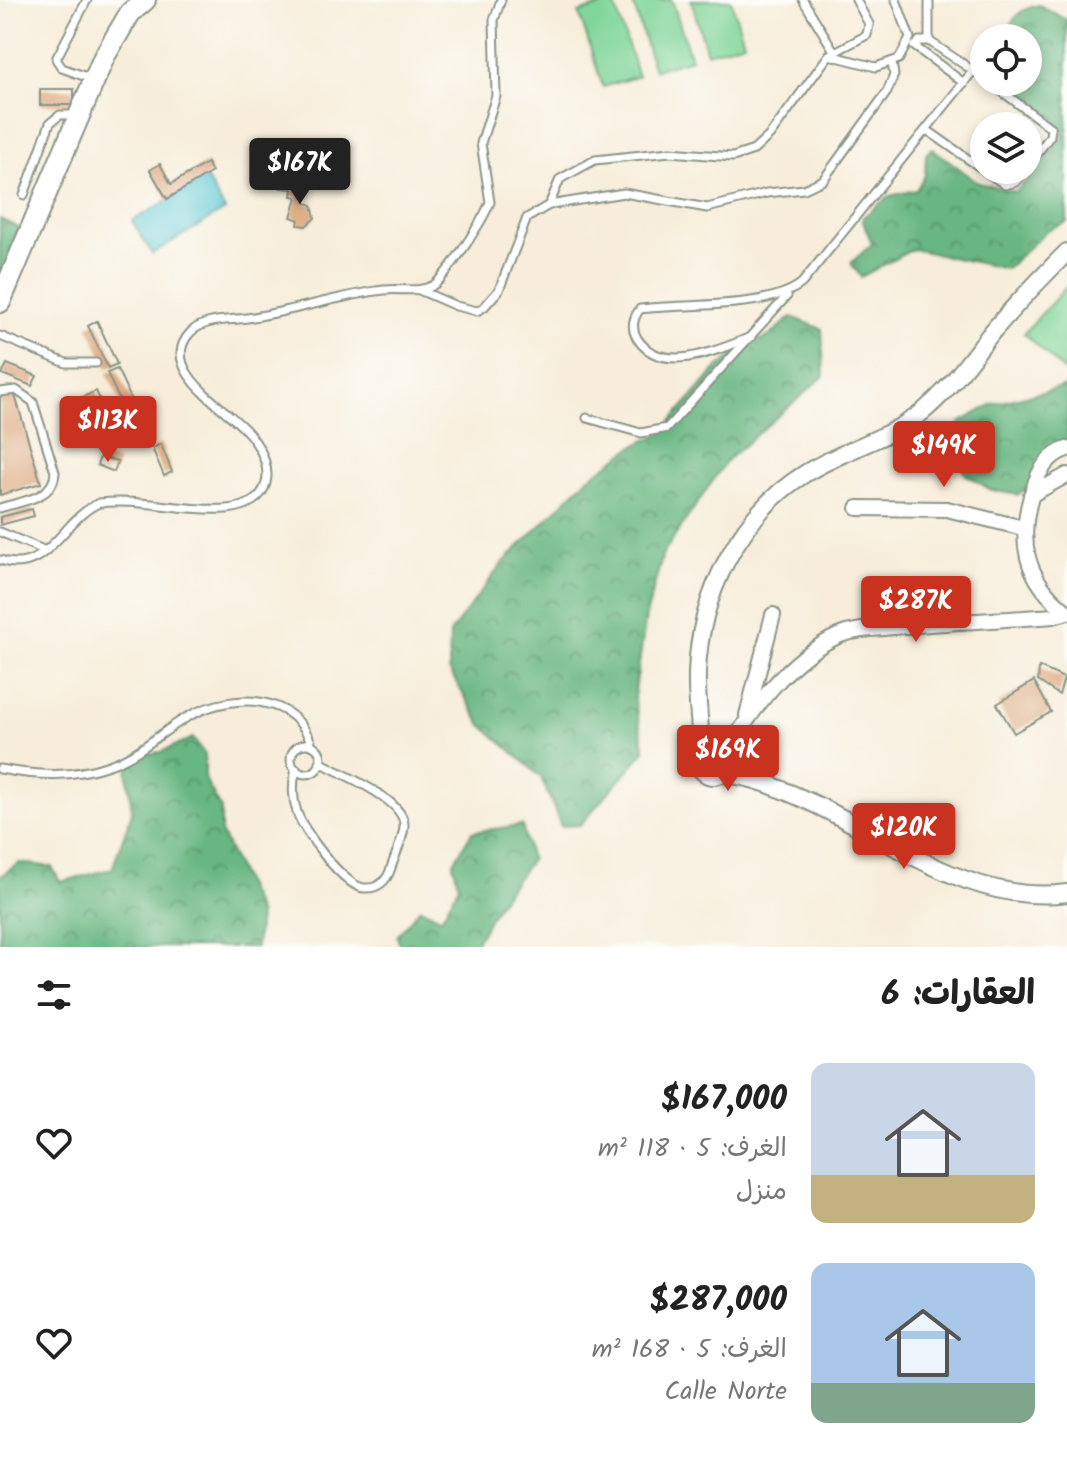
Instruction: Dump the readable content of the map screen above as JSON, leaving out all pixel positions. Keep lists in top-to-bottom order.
{
  "page": {
    "price": [
      "$167K",
      "$113K",
      "$149K",
      "$287K",
      "$169K",
      "$120K"
    ],
    "heading": "العقارات: 6",
    "list": [
      {
        "name": "$167,000",
        "note": "الغرف: 5 · 118 m² · منزل"
      },
      {
        "name": "$287,000",
        "note": "الغرف: 5 · 168 m² · Calle Norte"
      }
    ]
  }
}
